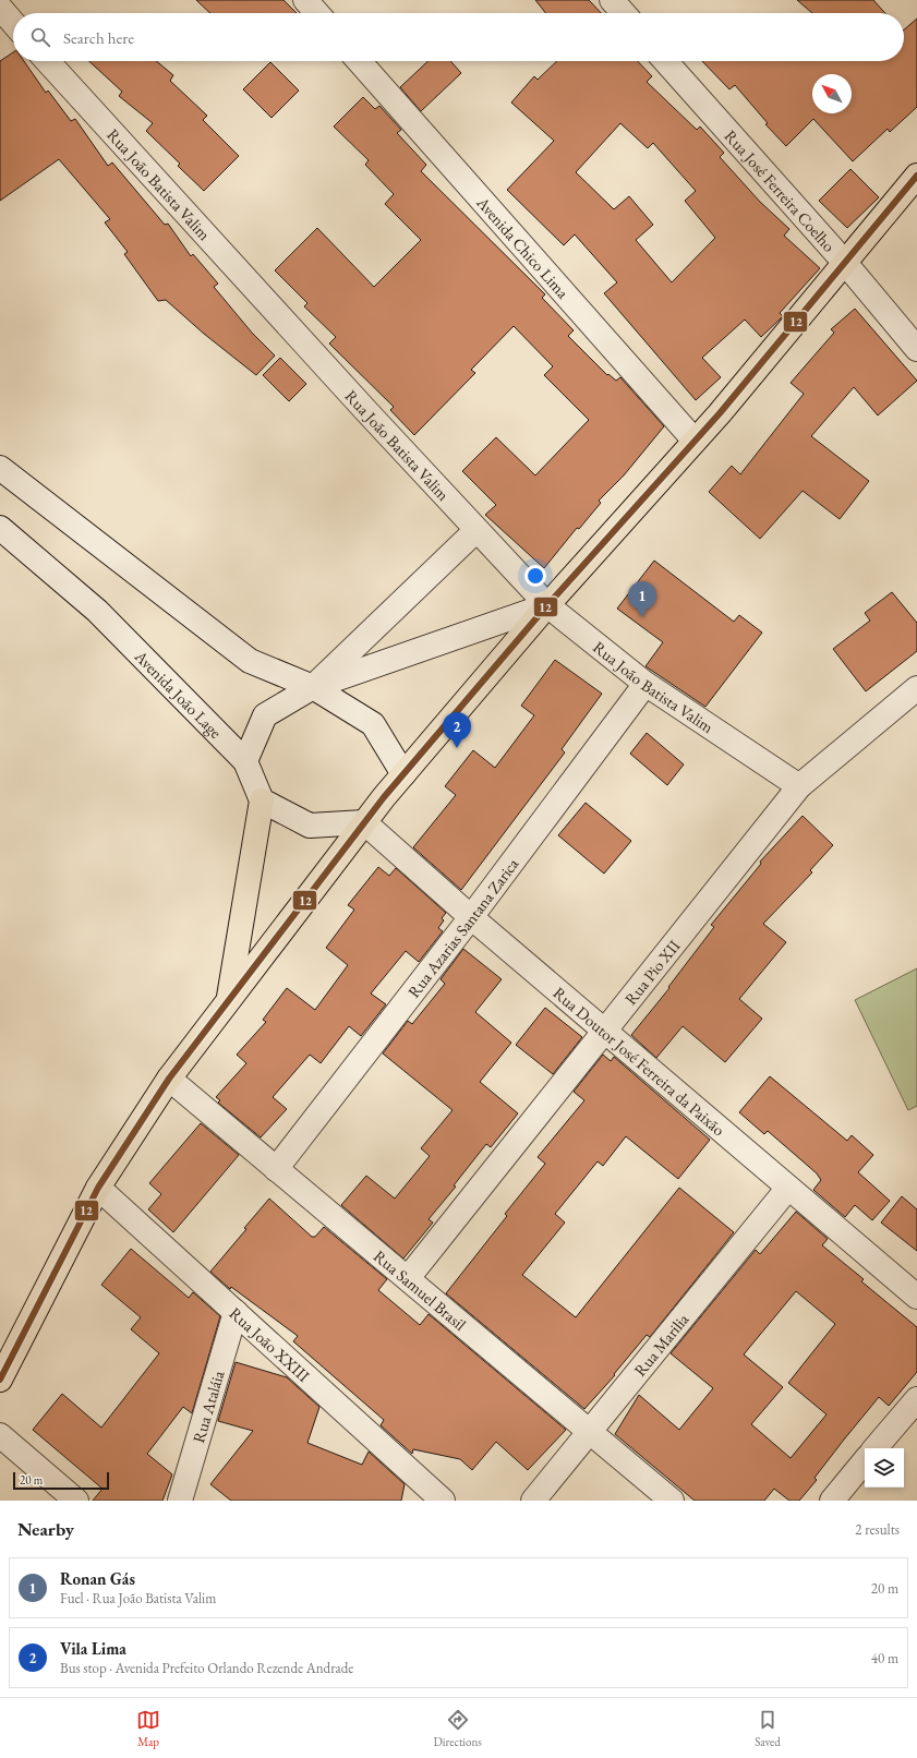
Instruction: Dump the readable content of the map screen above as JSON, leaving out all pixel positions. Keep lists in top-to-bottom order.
{
  "streets": {
    "street": [
      "Rua João Batista Valim",
      "Rua José Ferreira Coelho",
      "Avenida Chico Lima",
      "Avenida João Lage",
      "Rua Azarias Santana Zarica",
      "Rua Pio XII",
      "Rua Doutor José Ferreira da Paixão",
      "Rua Samuel Brasil",
      "Rua João XXIII",
      "Rua Marilia",
      "Rua Ataláia"
    ]
  },
  "crossings": [
    ["Rua João Batista Valim", "Rua Azarias Santana Zarica"],
    ["Rua João Batista Valim", "Rua Pio XII"],
    ["Avenida João Lage", "Rua Doutor José Ferreira da Paixão"],
    ["Rua Azarias Santana Zarica", "Rua Doutor José Ferreira da Paixão"],
    ["Rua Azarias Santana Zarica", "Rua Samuel Brasil"],
    ["Rua Pio XII", "Rua Doutor José Ferreira da Paixão"],
    ["Rua Pio XII", "Rua Samuel Brasil"],
    ["Rua Doutor José Ferreira da Paixão", "Rua Marilia"],
    ["Rua Samuel Brasil", "Rua Marilia"],
    ["Rua João XXIII", "Rua Ataláia"]
  ],
  "lines": ["transit line 12"],
  "scale_bar": "20 m",
  "north": "top left",
  "page": {
    "search": "Search here",
    "pins": ["1", "2"],
    "scale": "20 m",
    "heading": ["Nearby", "2 results"],
    "list": [
      {
        "mark": "1",
        "name": "Ronan Gás",
        "note": "Fuel · Rua João Batista Valim",
        "value": "20 m"
      },
      {
        "mark": "2",
        "name": "Vila Lima",
        "note": "Bus stop · Avenida Prefeito Orlando Rezende Andrade",
        "value": "40 m"
      }
    ],
    "nav": ["Map", "Directions", "Saved"]
  }
}
